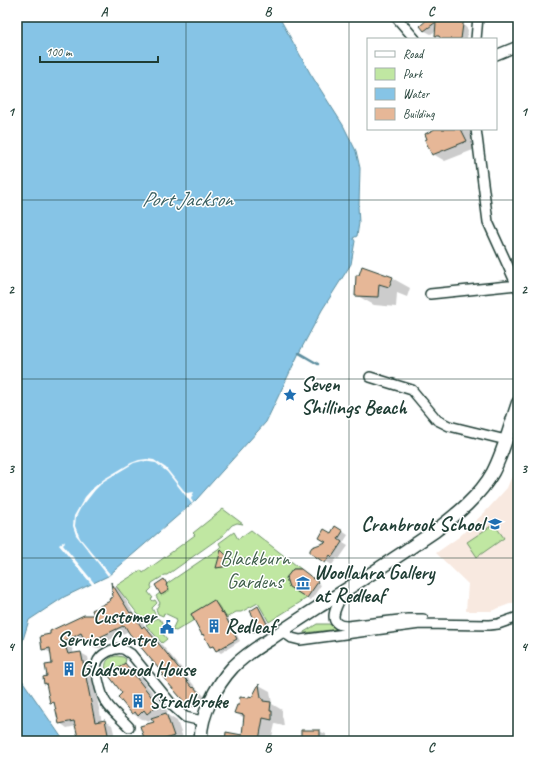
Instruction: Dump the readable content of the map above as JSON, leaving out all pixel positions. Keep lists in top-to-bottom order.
{
  "water": ["Port Jackson"],
  "parks": ["Blackburn Gardens"],
  "places": {
    "place": ["Seven Shillings Beach"],
    "school or university": ["Cranbrook School"],
    "museum": ["Woollahra Gallery at Redleaf"],
    "building": ["Redleaf", "Gladswood House", "Stradbroke"],
    "public building": ["Customer Service Centre"]
  },
  "legend": [
    "Road",
    "Park",
    "Water",
    "Building"
  ],
  "scale_bar": "100 m",
  "grid": {
    "columns": ["A", "B", "C"],
    "rows": [
      "1",
      "2",
      "3",
      "4"
    ]
  }
}
